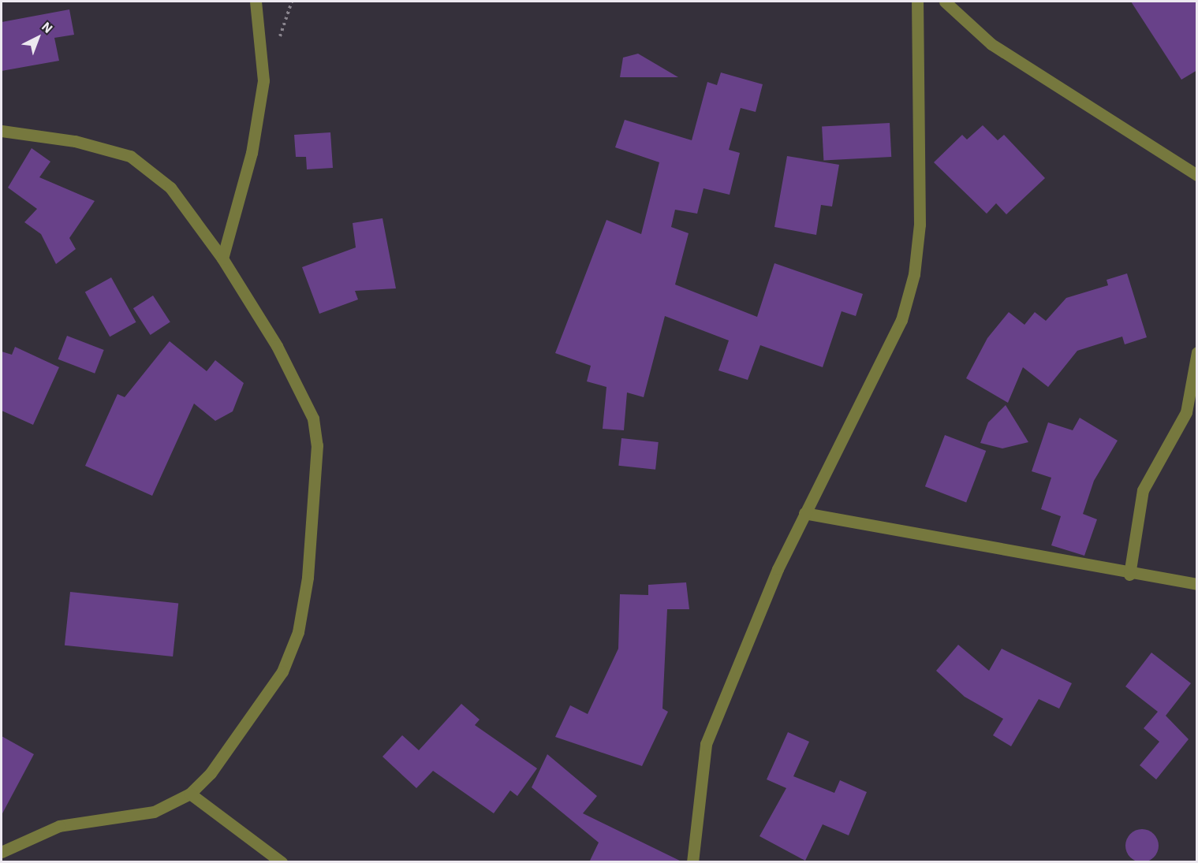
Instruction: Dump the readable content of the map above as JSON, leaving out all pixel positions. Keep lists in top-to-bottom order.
{
  "north": "top right"
}
